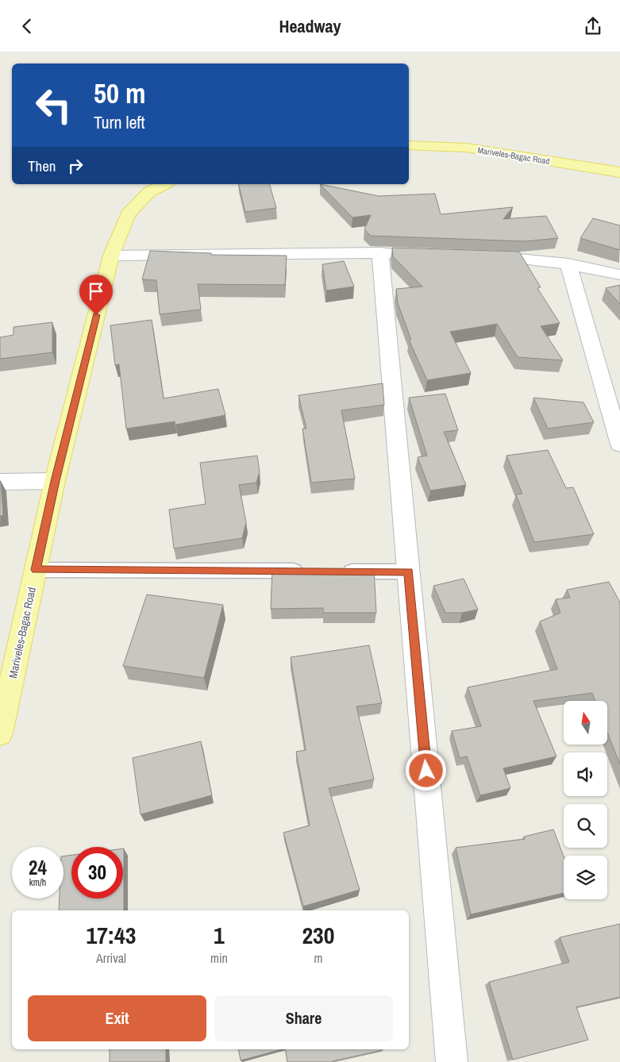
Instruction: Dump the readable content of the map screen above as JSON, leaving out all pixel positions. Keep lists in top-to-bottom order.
{
  "streets": {
    "main road": ["Mariveles-Bagac Road"]
  },
  "north": "top",
  "page": {
    "header": "Headway",
    "turn": ["50 m", "Turn left"],
    "then": "Then",
    "speed": "24 km/h",
    "limit": "30",
    "eta": [
      "17:43",
      "Arrival",
      "1",
      "min",
      "230",
      "m"
    ],
    "buttons": ["Exit", "Share"]
  }
}
